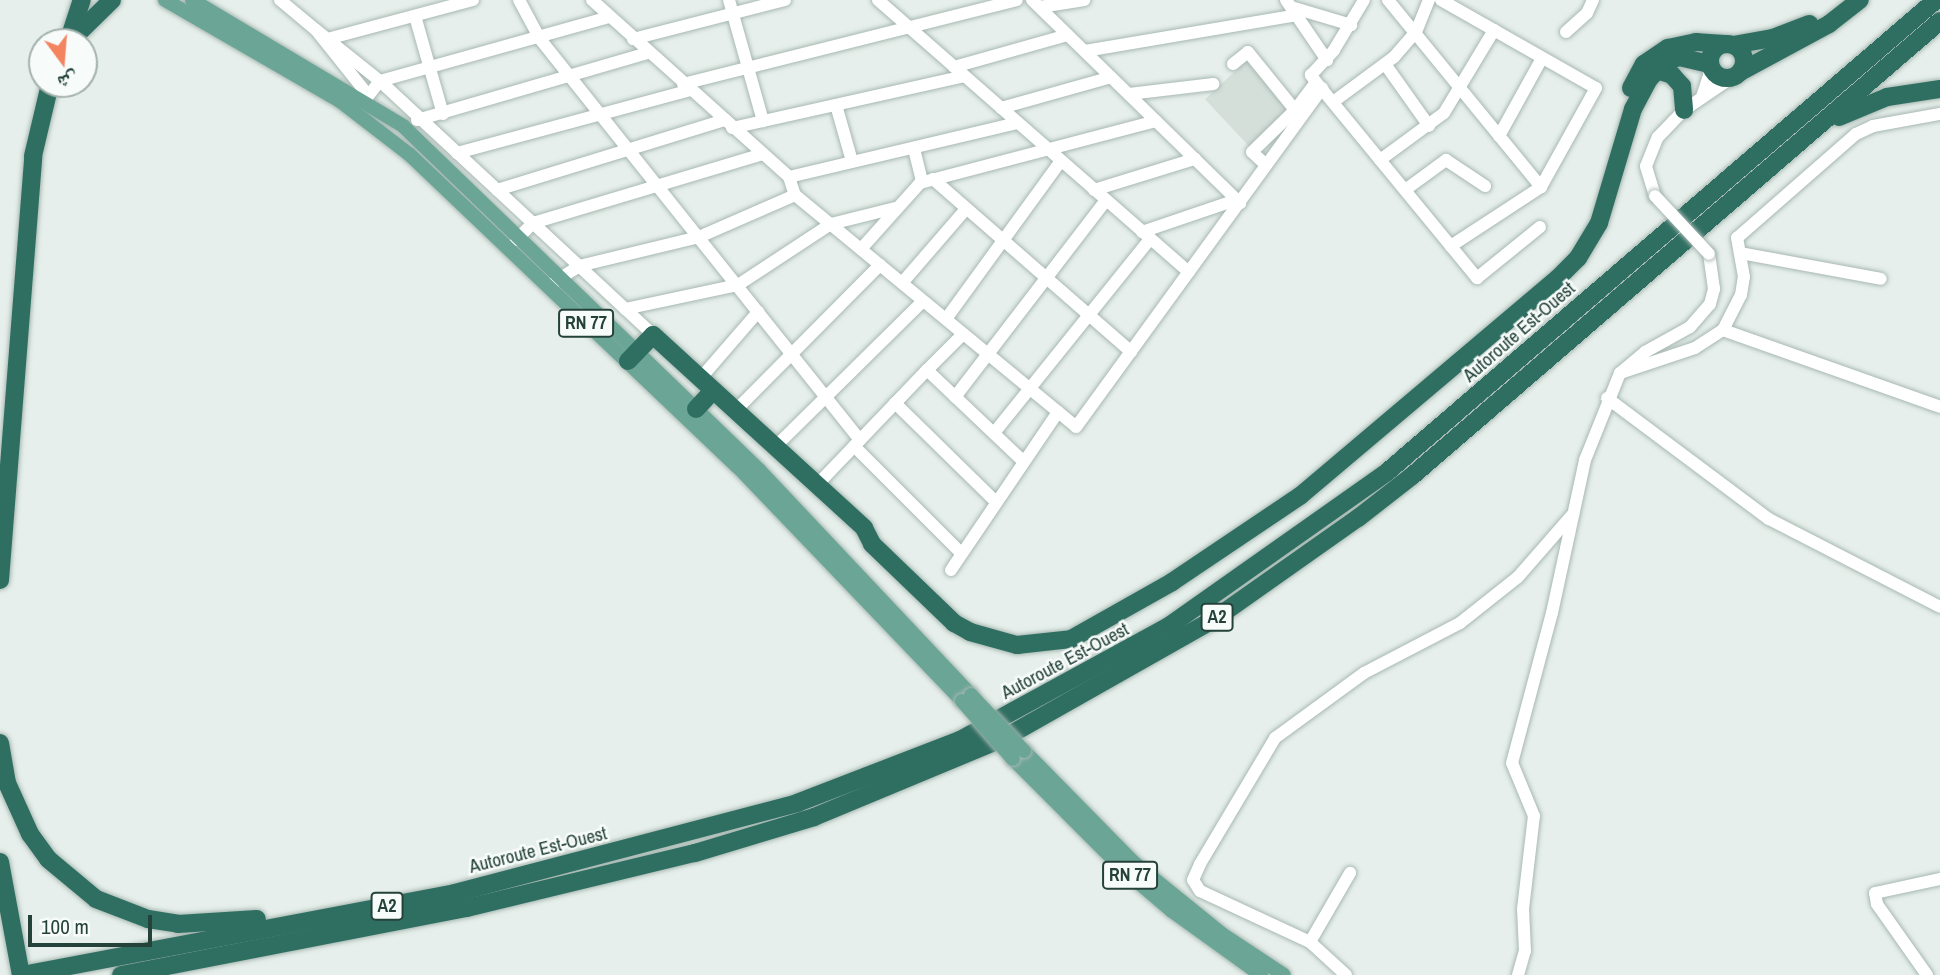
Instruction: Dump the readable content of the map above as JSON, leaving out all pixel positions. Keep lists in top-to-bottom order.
{
  "streets": {
    "highway": ["Autoroute Est-Ouest", "A2"],
    "main road": ["RN 77"]
  },
  "scale_bar": "100 m",
  "north": "bottom"
}
